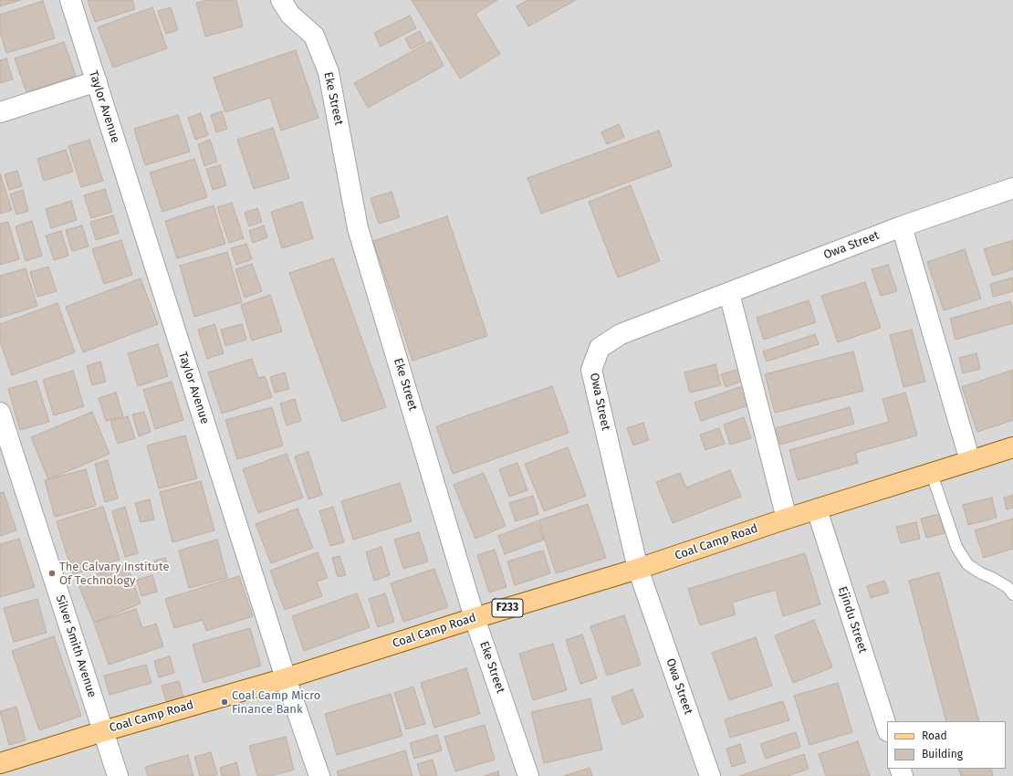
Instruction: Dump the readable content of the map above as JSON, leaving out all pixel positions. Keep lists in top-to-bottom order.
{
  "streets": {
    "main road": ["Coal Camp Road", "F233"],
    "street": [
      "Eke Street",
      "Taylor Avenue",
      "Owa Street",
      "Ejindu Street",
      "Silver Smith Avenue"
    ]
  },
  "crossings": [
    ["Eke Street", "Coal Camp Road"],
    ["Taylor Avenue", "Coal Camp Road"],
    ["Owa Street", "Coal Camp Road"],
    ["Coal Camp Road", "Ejindu Street"],
    ["Coal Camp Road", "Silver Smith Avenue"]
  ],
  "places": ["The Calvary Institute Of Technology", "Coal Camp Micro Finance Bank"],
  "legend": ["Road", "Building"]
}
